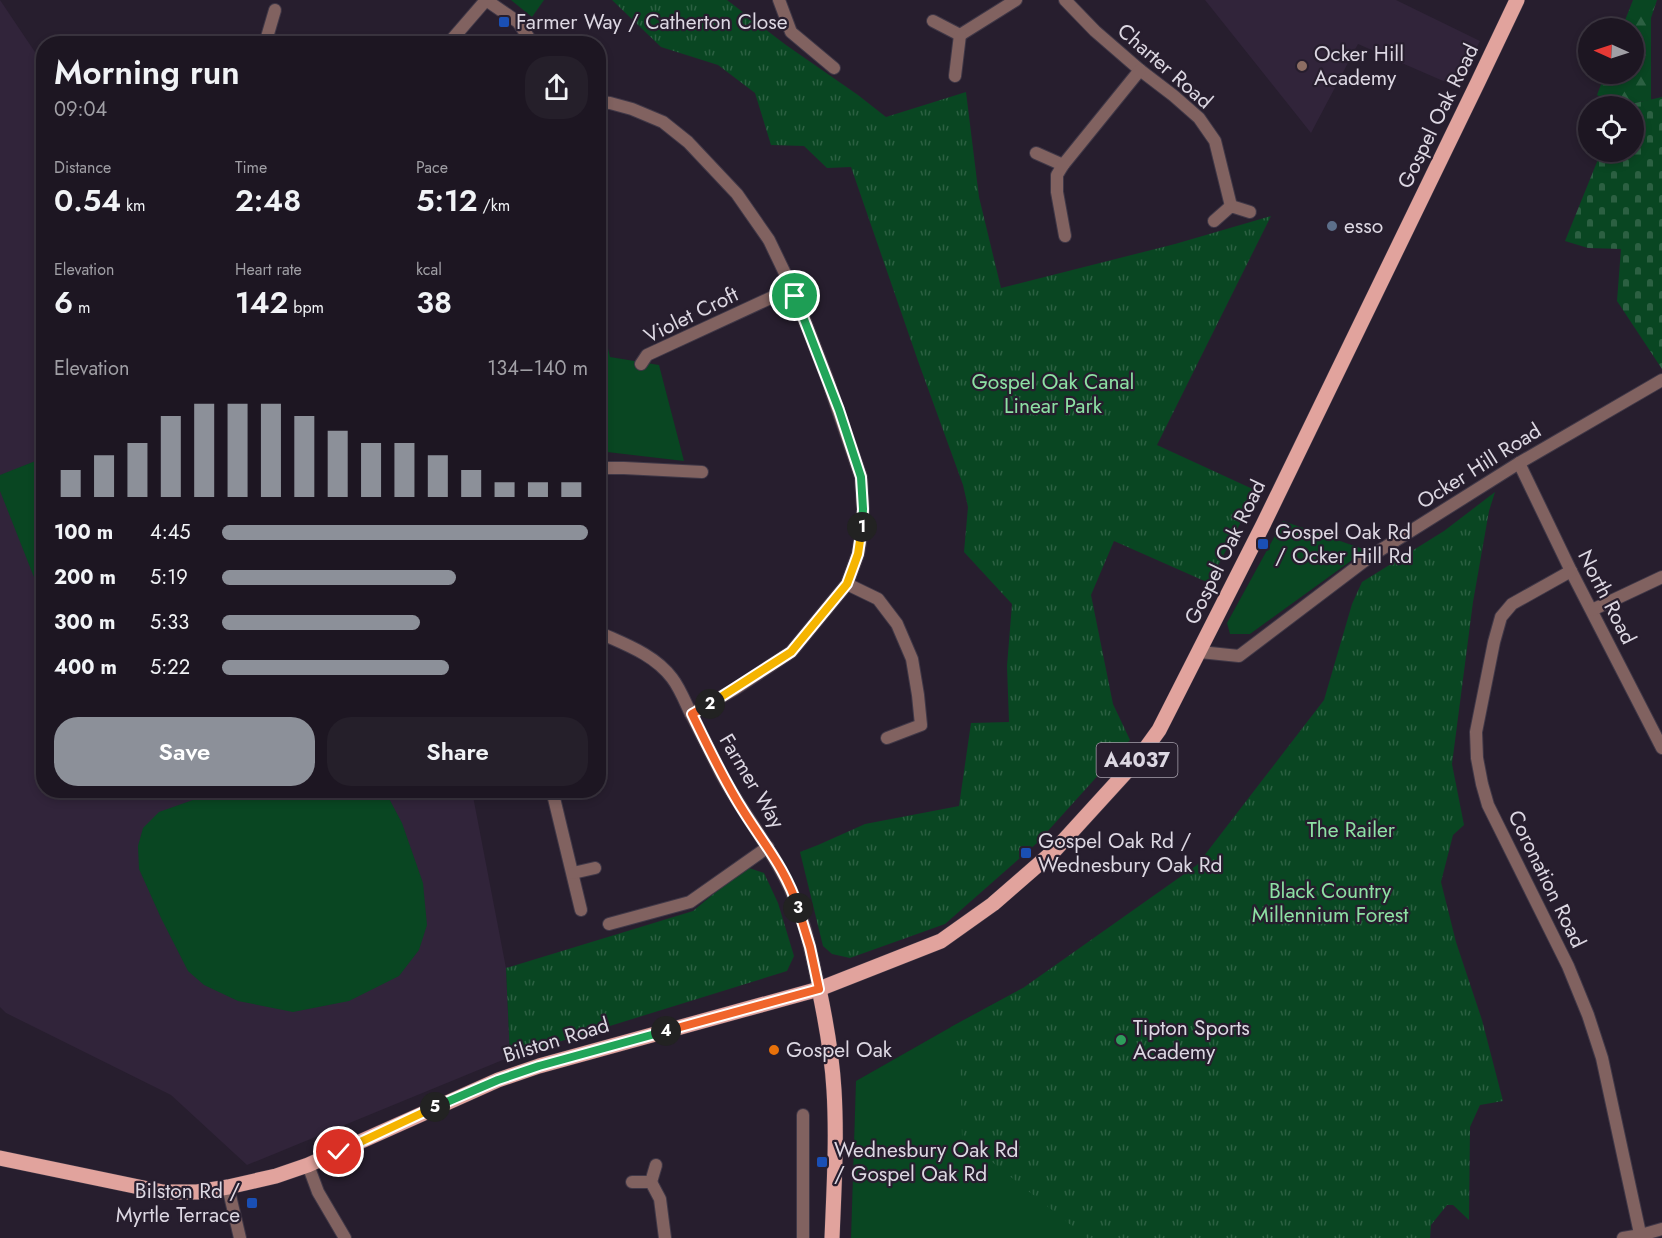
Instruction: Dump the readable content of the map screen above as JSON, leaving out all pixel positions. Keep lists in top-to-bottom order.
{
  "streets": {
    "main road": ["Gospel Oak Road", "A4037", "Bilston Road"],
    "street": [
      "Charter Road",
      "Violet Croft",
      "Ocker Hill Road",
      "North Road",
      "Farmer Way",
      "Coronation Road"
    ]
  },
  "crossings": [
    ["Gospel Oak Road", "Ocker Hill Road"],
    ["Gospel Oak Road", "Farmer Way"],
    ["Gospel Oak Road", "Bilston Road"],
    ["Ocker Hill Road", "North Road"],
    ["North Road", "Coronation Road"],
    ["Farmer Way", "Bilston Road"]
  ],
  "parks": ["Gospel Oak Canal Linear Park", "The Railer", "Black Country Millennium Forest"],
  "places": {
    "transit": [
      "Farmer Way / Catherton Close",
      "Gospel Oak Rd / Ocker Hill Rd",
      "Gospel Oak Rd / Wednesbury Oak Rd",
      "Wednesbury Oak Rd / Gospel Oak Rd",
      "Bilston Rd / Myrtle Terrace"
    ],
    "other": [
      "Ocker Hill Academy",
      "esso",
      "Tipton Sports Academy",
      "Gospel Oak"
    ]
  },
  "north": "left",
  "page": {
    "heading": ["Morning run", "09:04"],
    "stats": [
      ["Distance", "0.54 km"],
      ["Time", "2:48"],
      ["Pace", "5:12 /km"],
      ["Elevation", "6 m"],
      ["Heart rate", "142 bpm"],
      ["kcal", "38"]
    ],
    "chart": ["Elevation", "134–140 m"],
    "list": [
      {
        "name": "100 m",
        "note": "4:45"
      },
      {
        "name": "200 m",
        "note": "5:19"
      },
      {
        "name": "300 m",
        "note": "5:33"
      },
      {
        "name": "400 m",
        "note": "5:22"
      }
    ],
    "pins": [
      "1",
      "2",
      "3",
      "4",
      "5"
    ],
    "buttons": ["Save", "Share"]
  }
}
